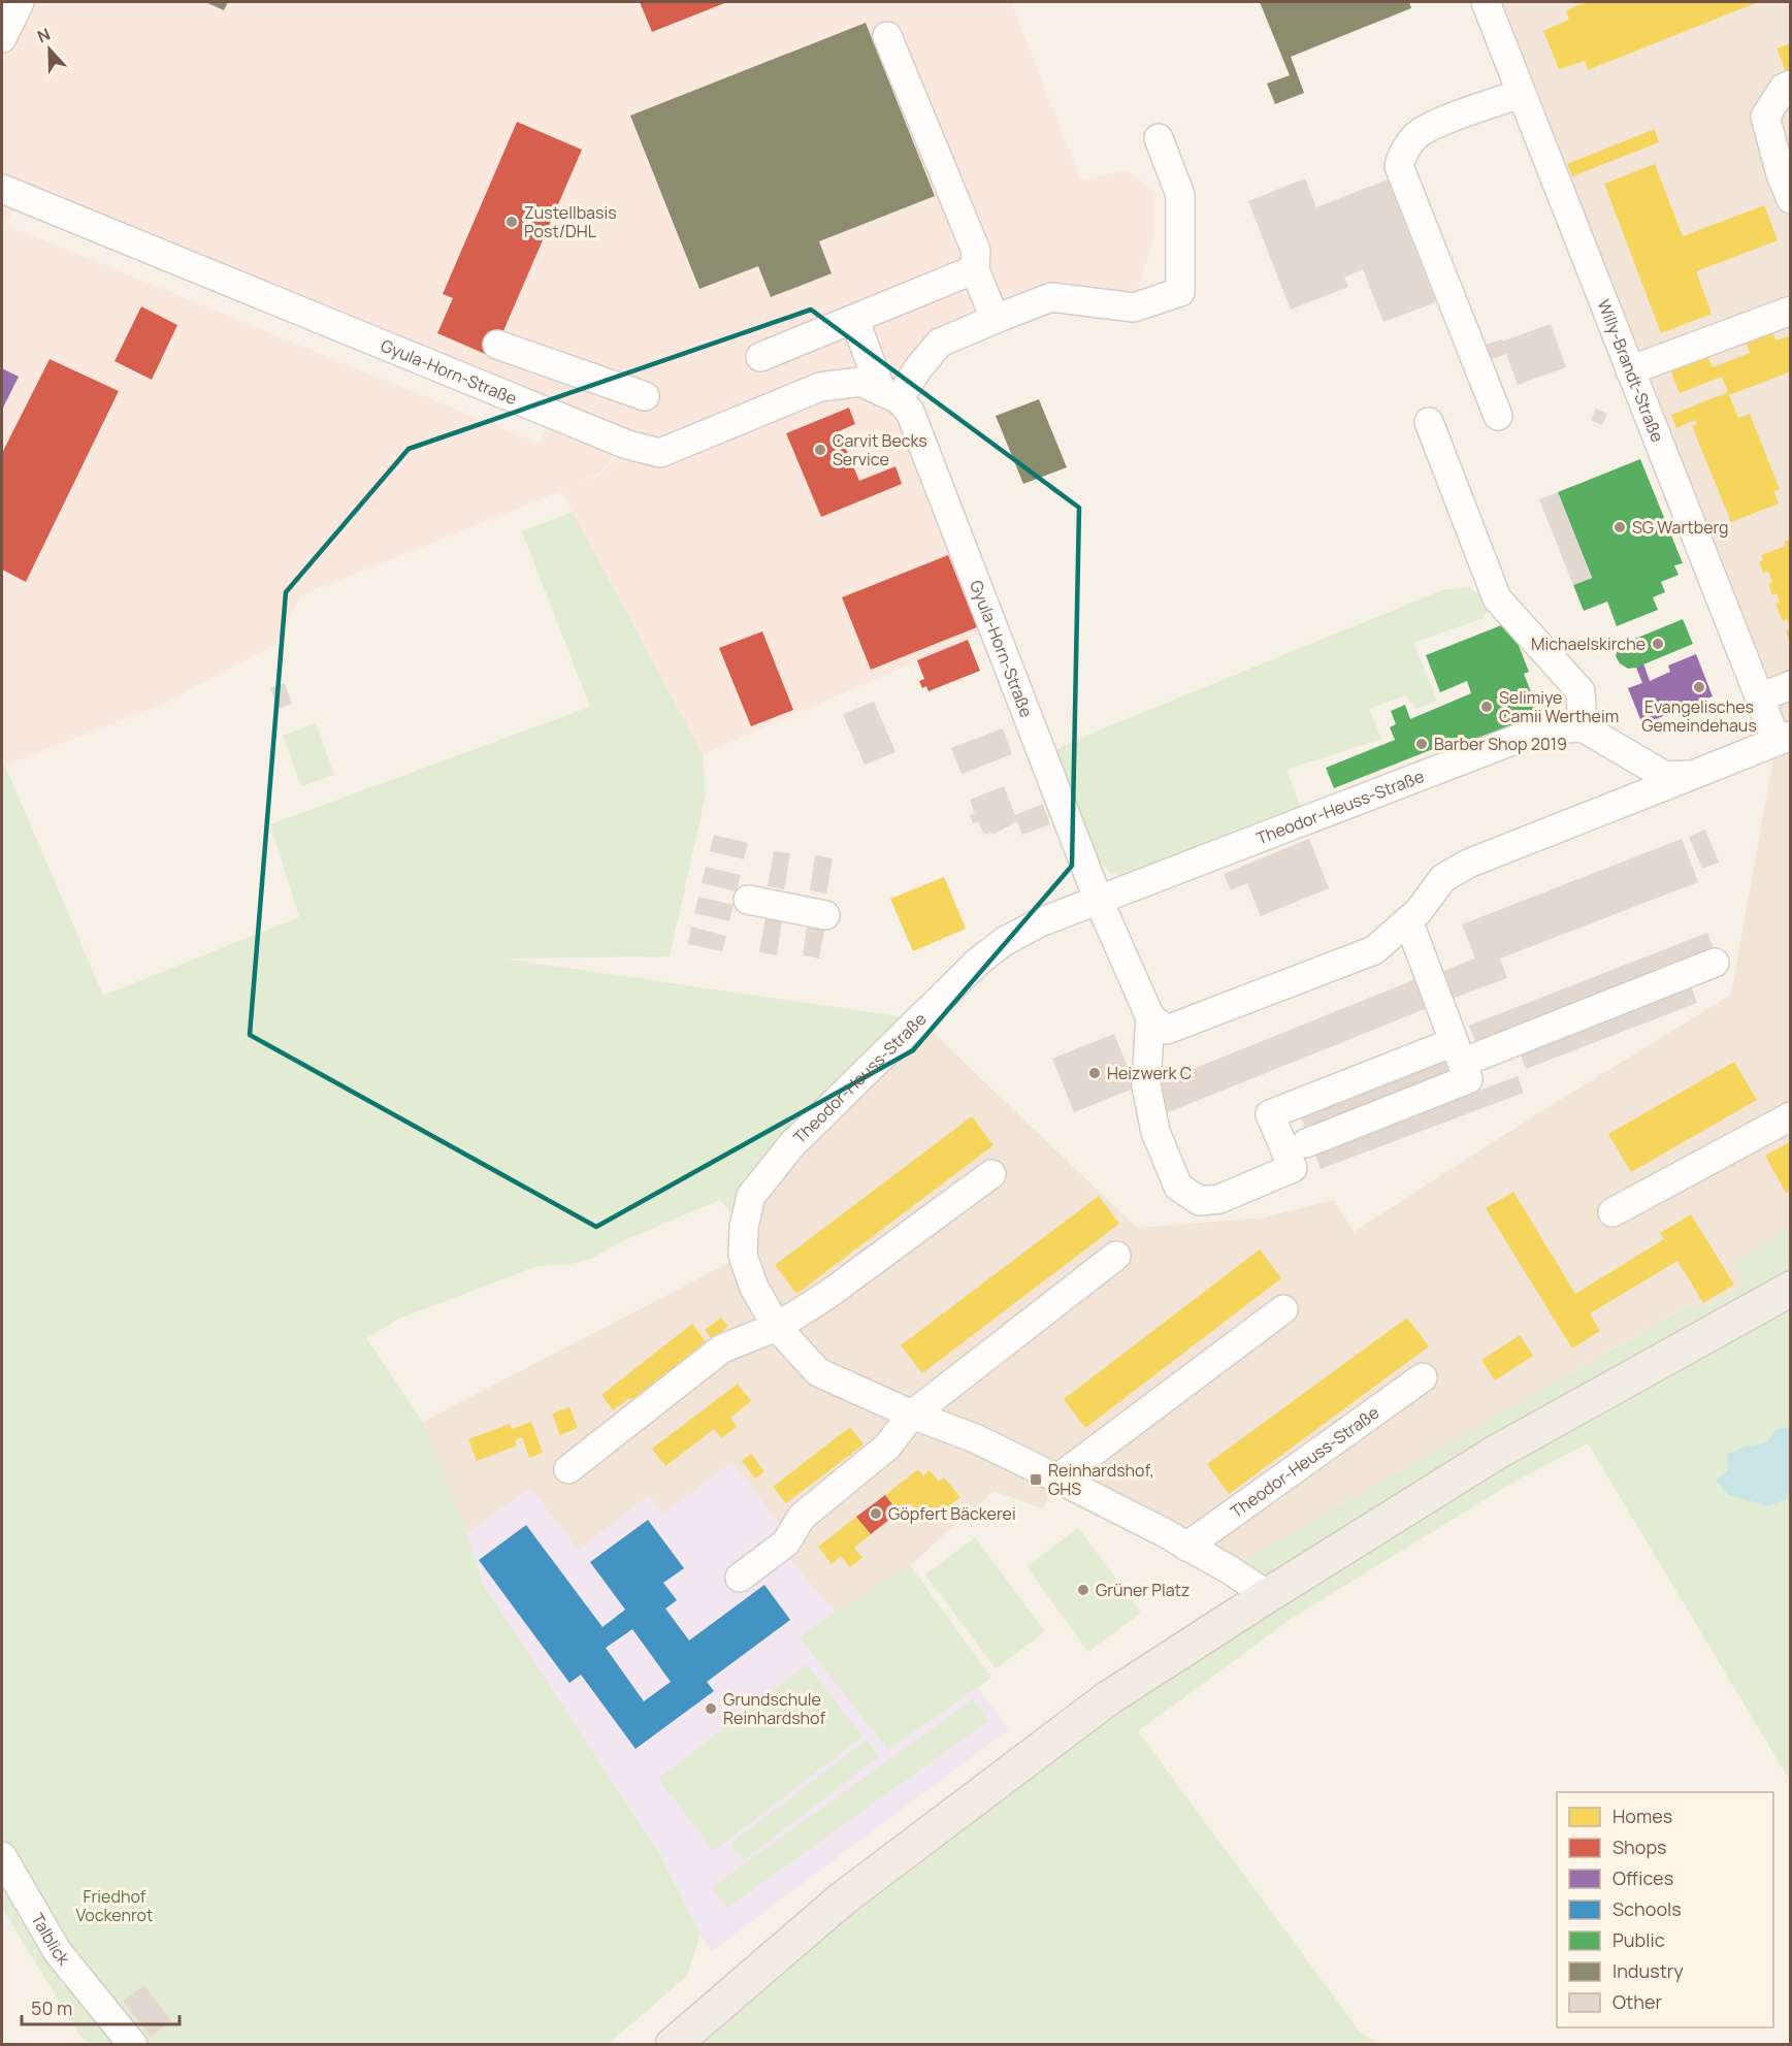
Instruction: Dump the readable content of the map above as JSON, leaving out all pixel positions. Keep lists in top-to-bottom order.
{
  "streets": {
    "street": [
      "Gyula-Horn-Straße",
      "Willy-Brandt-Straße",
      "Theodor-Heuss-Straße",
      "Talblick"
    ]
  },
  "crossings": [
    ["Gyula-Horn-Straße", "Theodor-Heuss-Straße"]
  ],
  "parks": ["Friedhof Vockenrot"],
  "places": {
    "other": [
      "Zustellbasis Post/DHL",
      "Carvit Becks Service",
      "SG Wartberg",
      "Michaelskirche",
      "Evangelisches Gemeindehaus",
      "Selimiye Camii Wertheim",
      "Barber Shop 2019",
      "Heizwerk C",
      "Göpfert Bäckerei",
      "Grüner Platz",
      "Grundschule Reinhardshof"
    ],
    "transit": ["Reinhardshof, GHS"]
  },
  "legend": [
    "Homes",
    "Shops",
    "Offices",
    "Schools",
    "Public",
    "Industry",
    "Other"
  ],
  "scale_bar": "50 m",
  "north": "top"
}
